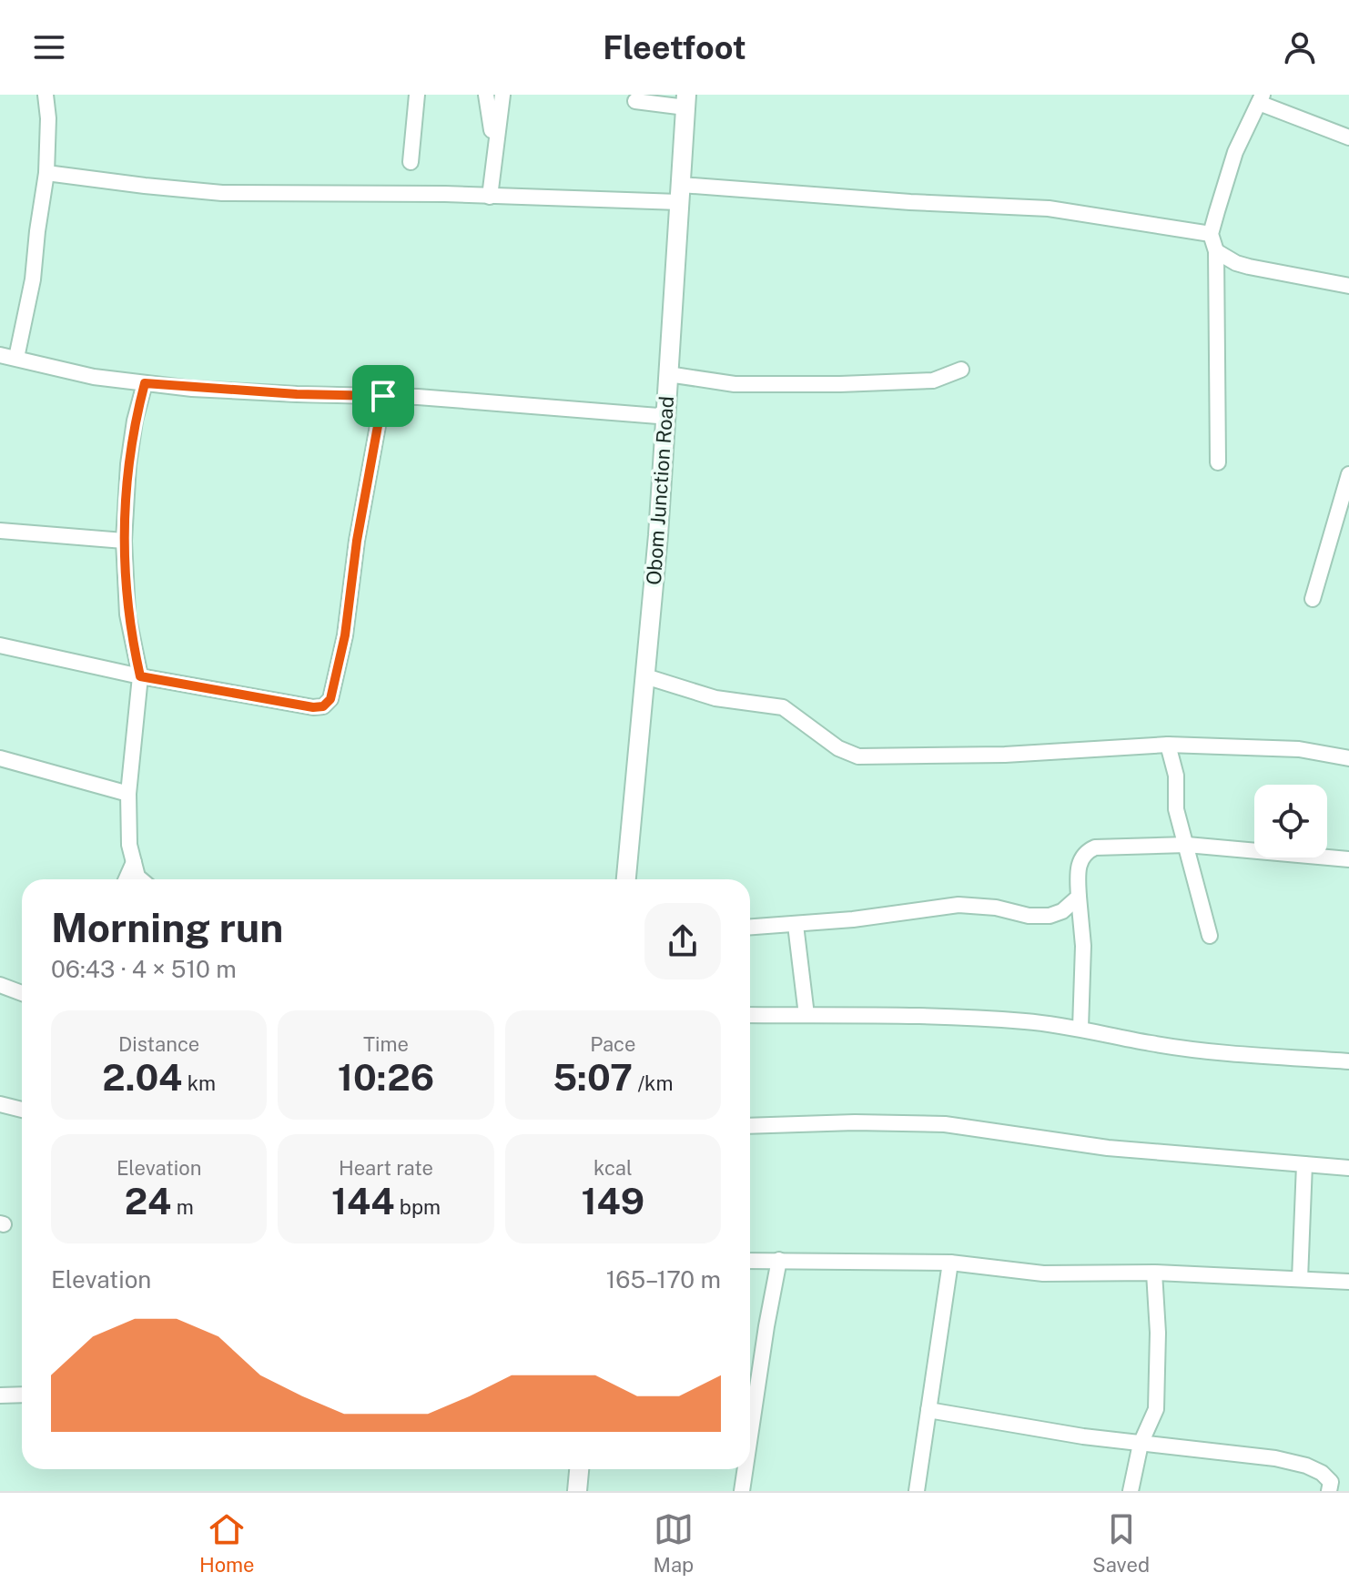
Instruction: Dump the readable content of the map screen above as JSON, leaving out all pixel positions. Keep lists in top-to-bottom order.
{
  "streets": {
    "main road": ["Obom Junction Road"]
  },
  "page": {
    "header": "Fleetfoot",
    "heading": ["Morning run", "06:43 · 4 × 510 m"],
    "stats": [
      ["Distance", "2.04 km"],
      ["Time", "10:26"],
      ["Pace", "5:07 /km"],
      ["Elevation", "24 m"],
      ["Heart rate", "144 bpm"],
      ["kcal", "149"]
    ],
    "chart": ["Elevation", "165–170 m"],
    "tabs": ["Home", "Map", "Saved"]
  }
}
